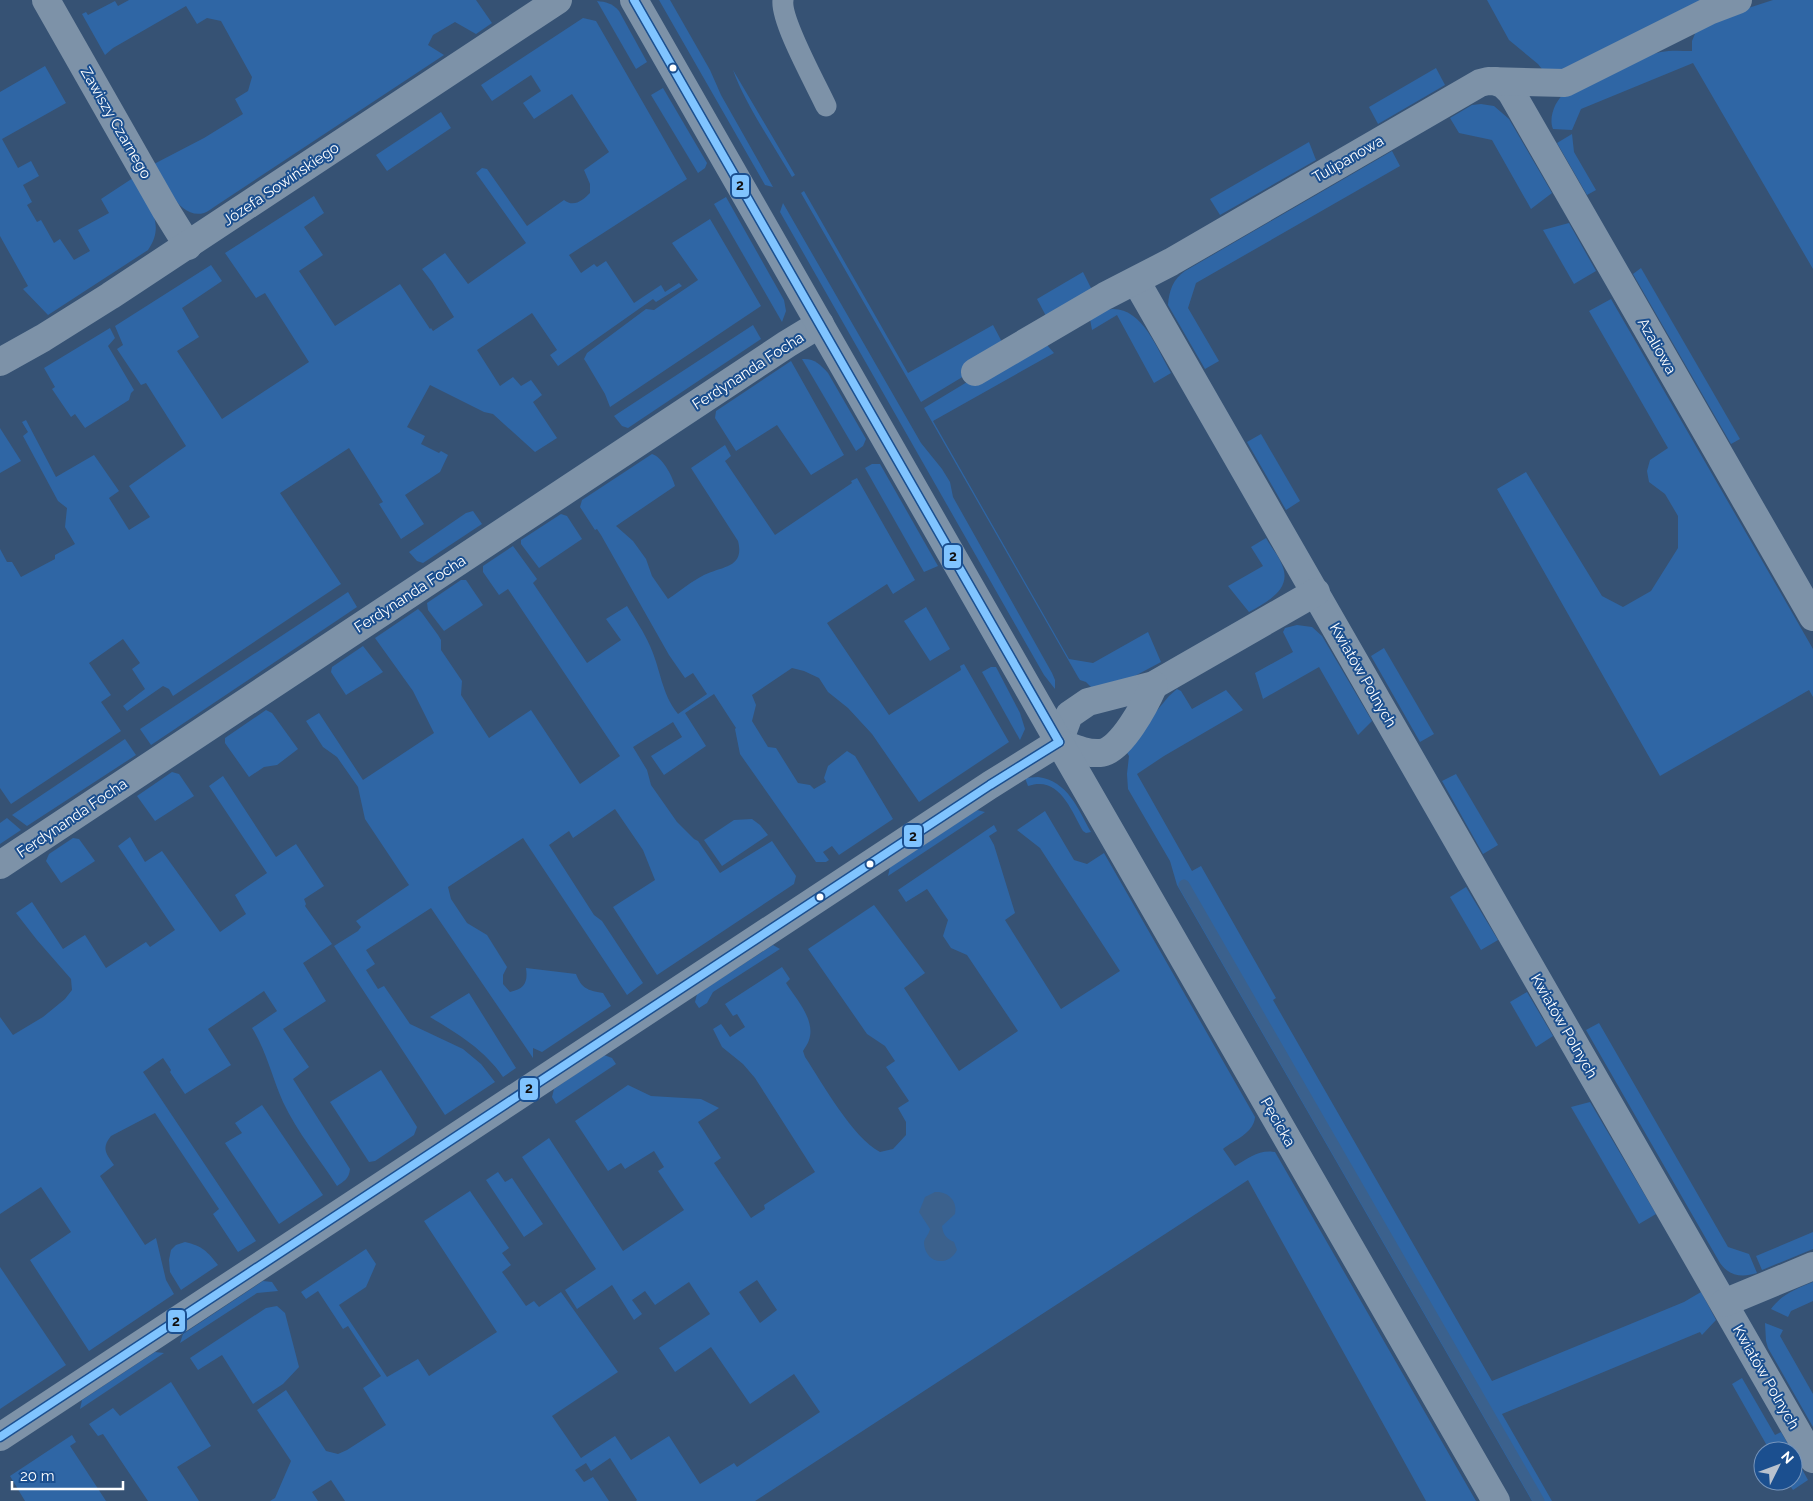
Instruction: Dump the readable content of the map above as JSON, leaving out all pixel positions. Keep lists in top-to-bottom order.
{
  "streets": {
    "street": [
      "Zawiszy Czarnego",
      "Tulipanowa",
      "Józefa Sowińskiego",
      "Azaliowa",
      "Ferdynanda Focha",
      "Kwiatów Polnych",
      "Pęcicka"
    ]
  },
  "crossings": [
    ["Zawiszy Czarnego", "Józefa Sowińskiego"],
    ["Tulipanowa", "Azaliowa"],
    ["Tulipanowa", "Kwiatów Polnych"],
    ["Ferdynanda Focha", "Pęcicka"]
  ],
  "lines": ["transit line 2"],
  "scale_bar": "20 m",
  "north": "top right"
}
